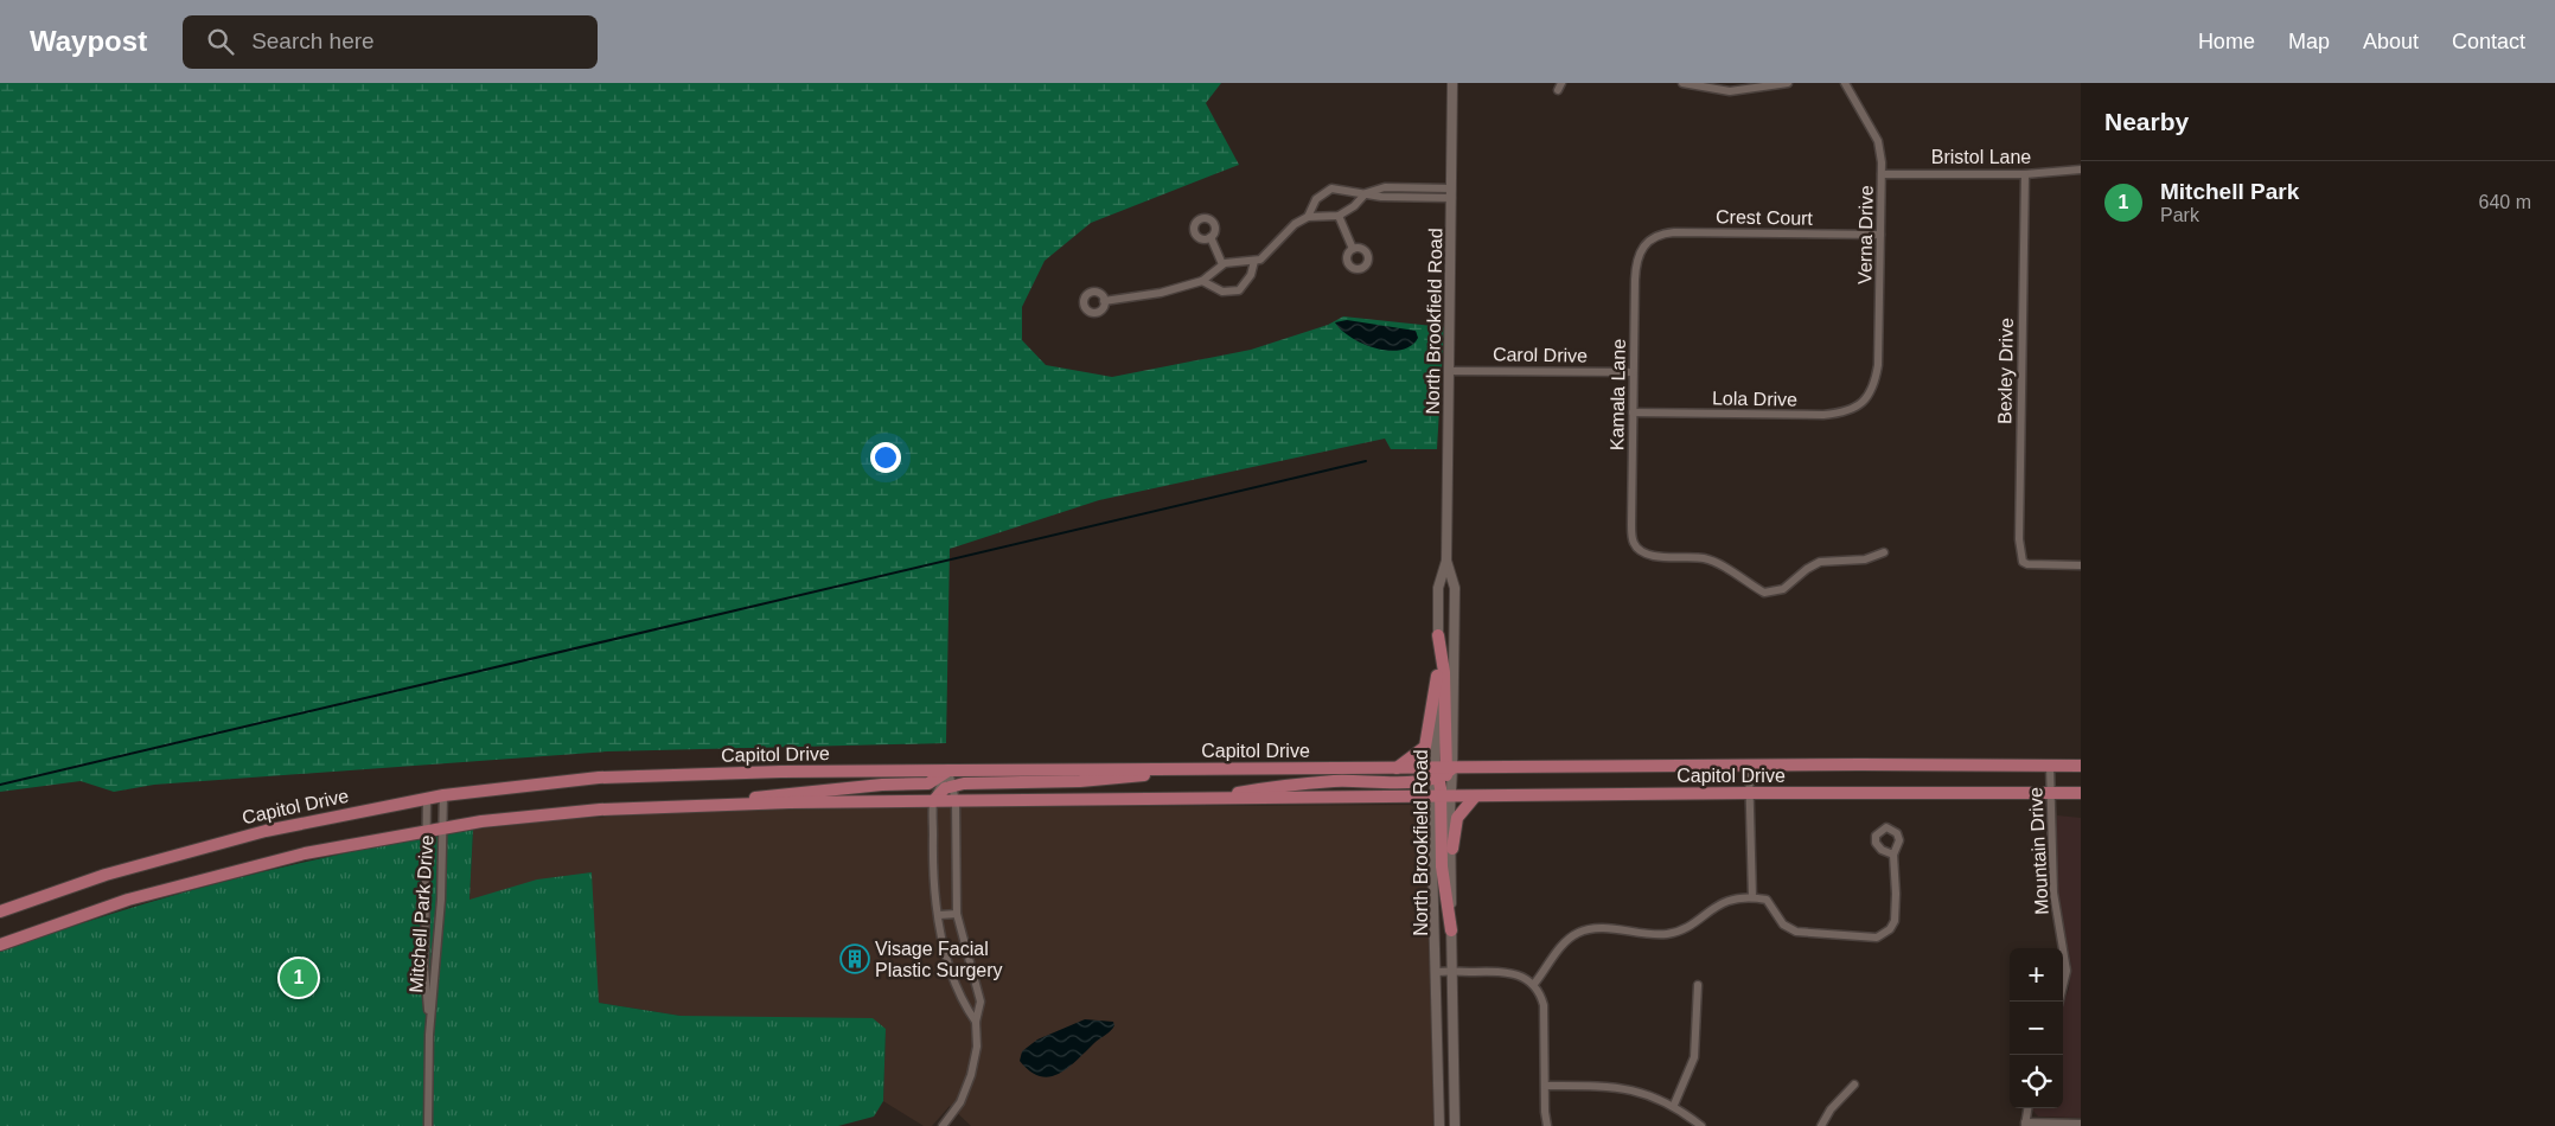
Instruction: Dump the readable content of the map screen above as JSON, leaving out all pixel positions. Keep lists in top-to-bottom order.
{
  "streets": {
    "main road": ["Capitol Drive"],
    "street": [
      "Bristol Lane",
      "Crest Court",
      "Verna Drive",
      "North Brookfield Road",
      "Carol Drive",
      "Bexley Drive",
      "Kamala Lane",
      "Lola Drive",
      "Mountain Drive",
      "Mitchell Park Drive"
    ]
  },
  "crossings": [
    ["Bristol Lane", "Verna Drive"],
    ["Bristol Lane", "Bexley Drive"],
    ["Crest Court", "Verna Drive"],
    ["Crest Court", "Kamala Lane"],
    ["Verna Drive", "Lola Drive"],
    ["North Brookfield Road", "Carol Drive"],
    ["North Brookfield Road", "Capitol Drive"],
    ["Carol Drive", "Kamala Lane"],
    ["Kamala Lane", "Lola Drive"],
    ["Capitol Drive", "Mountain Drive"],
    ["Capitol Drive", "Mitchell Park Drive"]
  ],
  "places": {
    "building": ["Visage Facial Plastic Surgery"]
  },
  "page": {
    "header": "Waypost",
    "search": "Search here",
    "nav": [
      "Home",
      "Map",
      "About",
      "Contact"
    ],
    "heading": "Nearby",
    "list": [
      {
        "mark": "1",
        "name": "Mitchell Park",
        "note": "Park",
        "value": "640 m"
      }
    ],
    "map_buttons": ["+", "−"],
    "pins": "1"
  }
}
